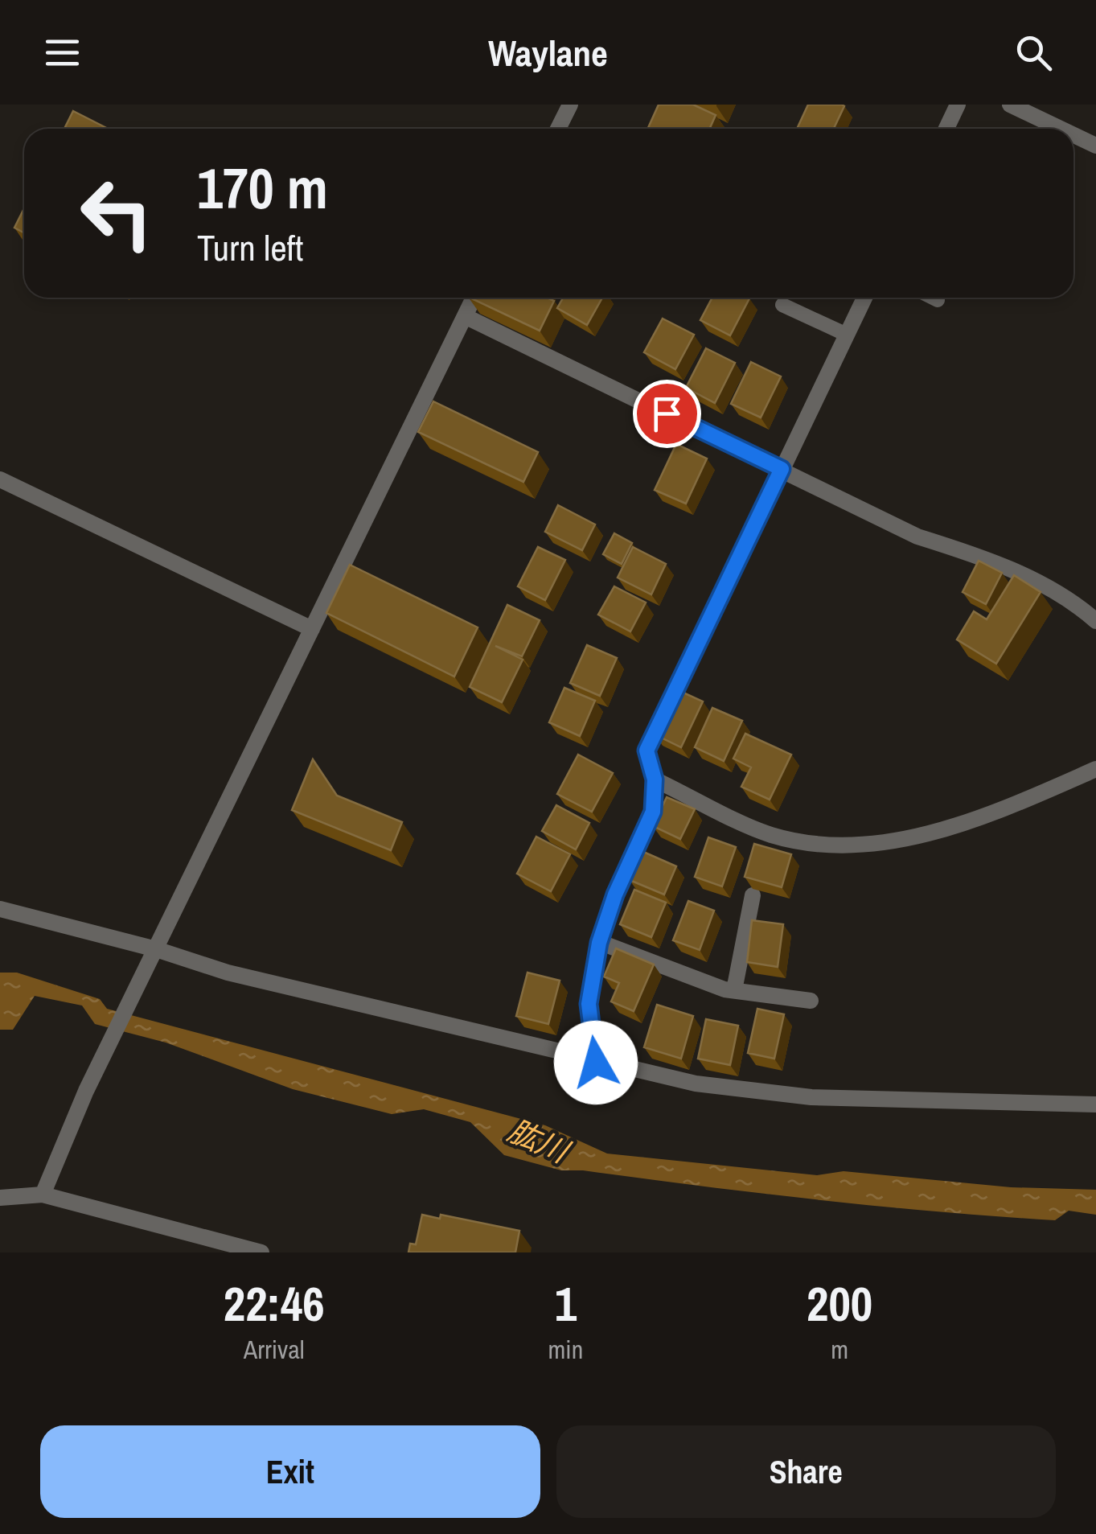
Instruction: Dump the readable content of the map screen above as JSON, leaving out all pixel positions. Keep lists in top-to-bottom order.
{
  "water": ["肱川"],
  "page": {
    "header": "Waylane",
    "turn": ["170 m", "Turn left"],
    "eta": [
      "22:46",
      "Arrival",
      "1",
      "min",
      "200",
      "m"
    ],
    "buttons": ["Exit", "Share"]
  }
}
